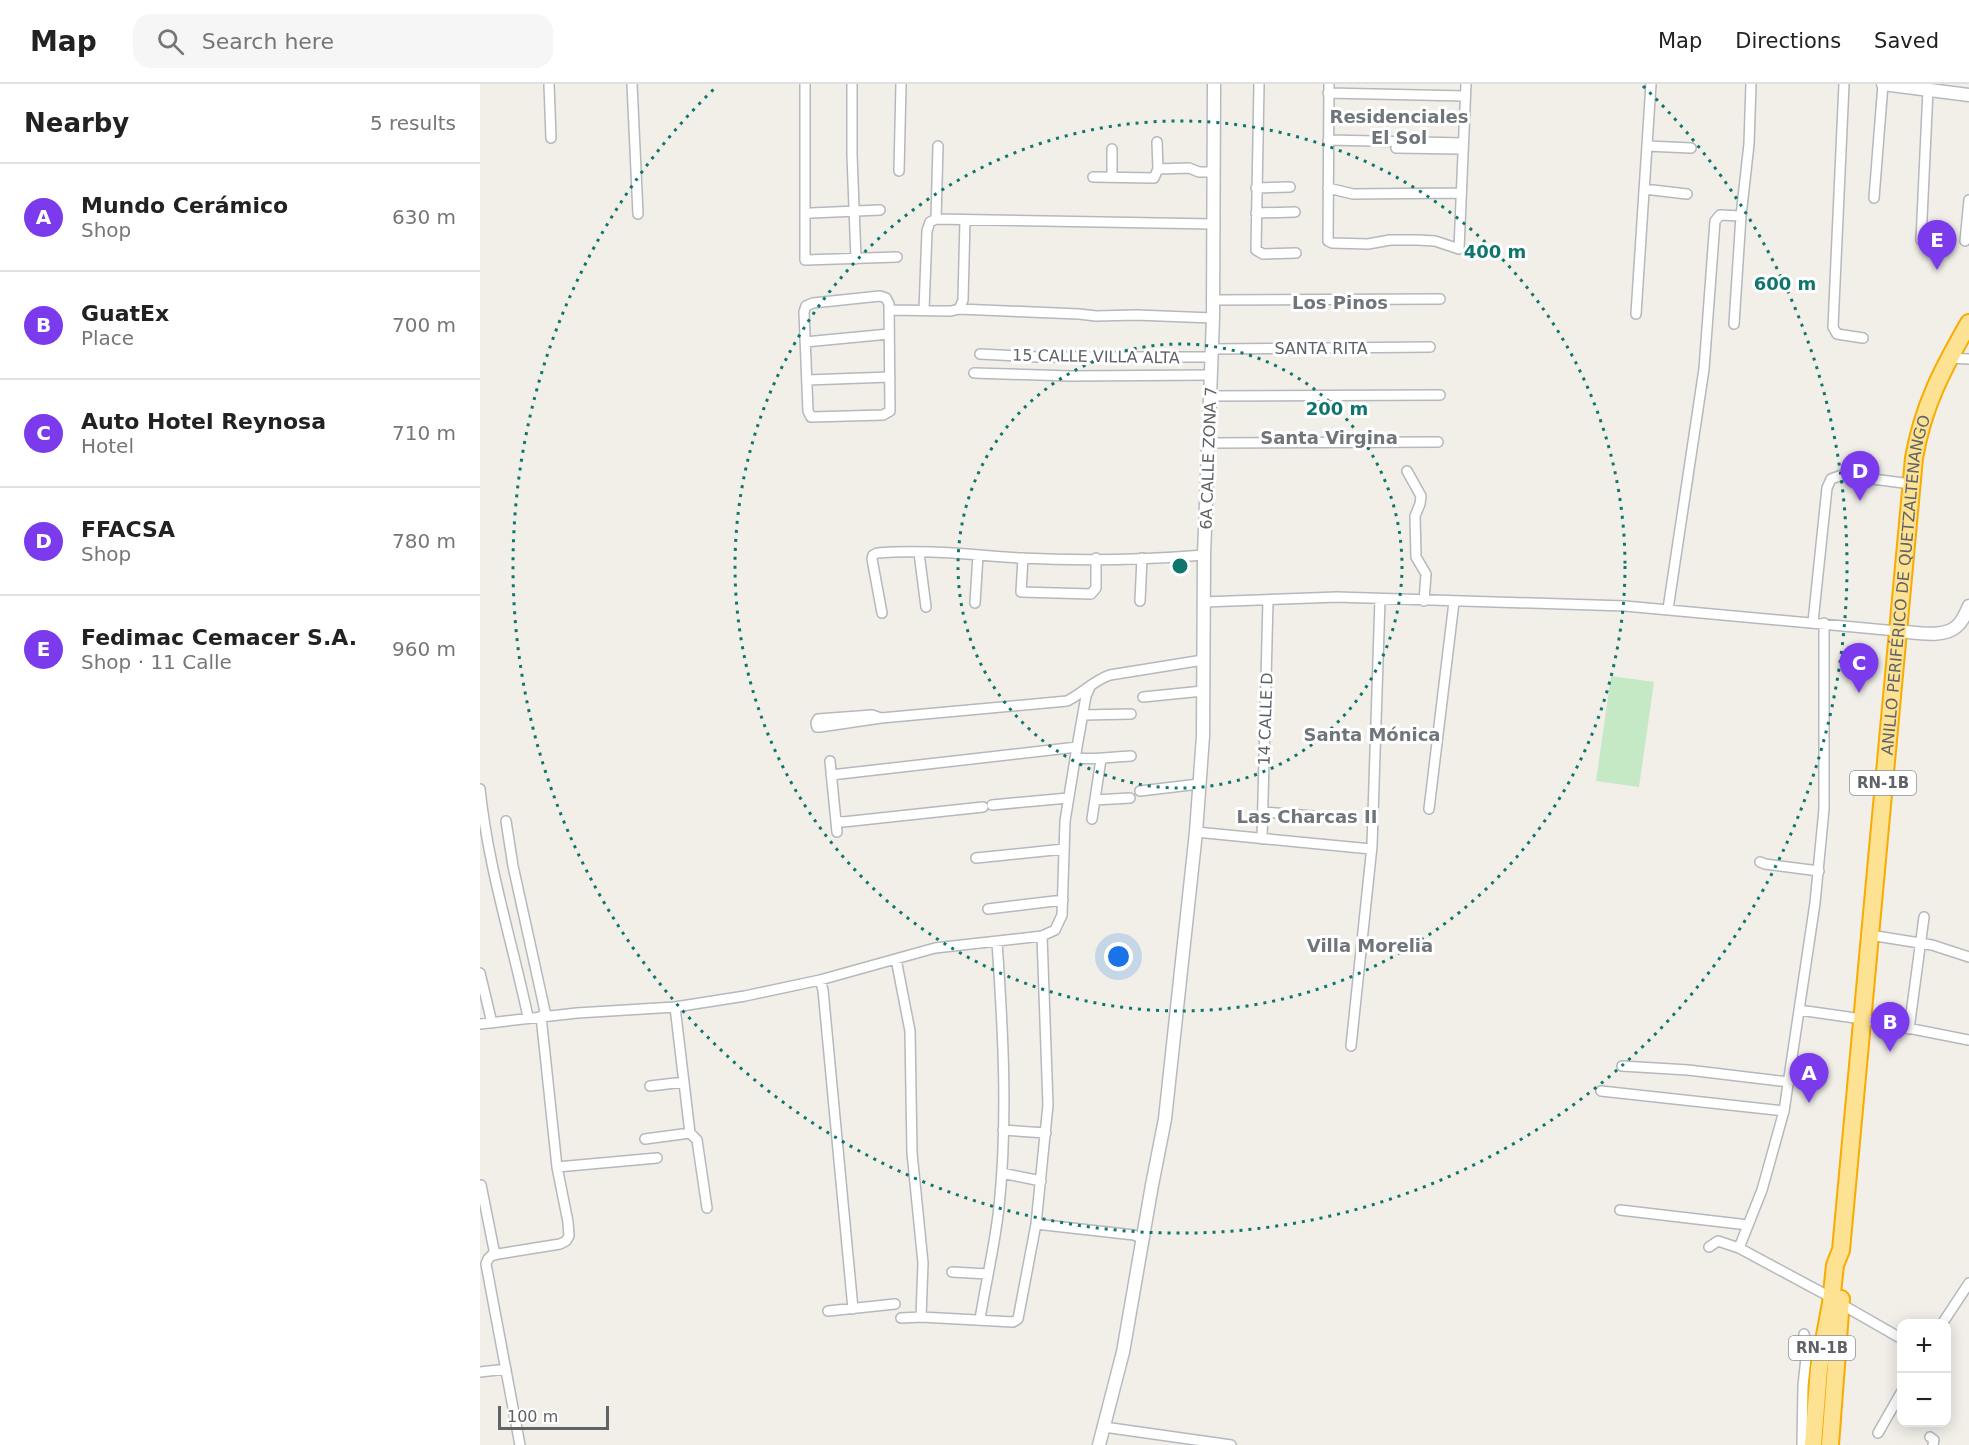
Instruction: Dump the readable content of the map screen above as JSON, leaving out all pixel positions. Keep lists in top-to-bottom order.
{
  "streets": {
    "highway": ["ANILLO PERIFÉRICO DE QUETZALTENANGO", "RN-1B"],
    "street": [
      "SANTA RITA",
      "15 CALLE VILLA ALTA",
      "6A CALLE ZONA 7",
      "14 CALLE D"
    ]
  },
  "crossings": [
    ["SANTA RITA", "15 CALLE VILLA ALTA"],
    ["SANTA RITA", "6A CALLE ZONA 7"],
    ["15 CALLE VILLA ALTA", "6A CALLE ZONA 7"]
  ],
  "districts": [
    "Residenciales El Sol",
    "Los Pinos",
    "Santa Virgina",
    "Santa Mónica",
    "Las Charcas II",
    "Villa Morelia"
  ],
  "scale_bar": "100 m",
  "page": {
    "header": "Map",
    "search": "Search here",
    "nav": ["Map", "Directions", "Saved"],
    "heading": ["Nearby", "5 results"],
    "list": [
      {
        "mark": "A",
        "name": "Mundo Cerámico",
        "note": "Shop",
        "value": "630 m"
      },
      {
        "mark": "B",
        "name": "GuatEx",
        "note": "Place",
        "value": "700 m"
      },
      {
        "mark": "C",
        "name": "Auto Hotel Reynosa",
        "note": "Hotel",
        "value": "710 m"
      },
      {
        "mark": "D",
        "name": "FFACSA",
        "note": "Shop",
        "value": "780 m"
      },
      {
        "mark": "E",
        "name": "Fedimac Cemacer S.A.",
        "note": "Shop · 11 Calle",
        "value": "960 m"
      }
    ],
    "pins": [
      "E",
      "D",
      "C",
      "B",
      "A"
    ],
    "map_buttons": ["+", "−"],
    "scale": "100 m"
  },
  "rings": ["400 m", "600 m", "200 m"]
}
